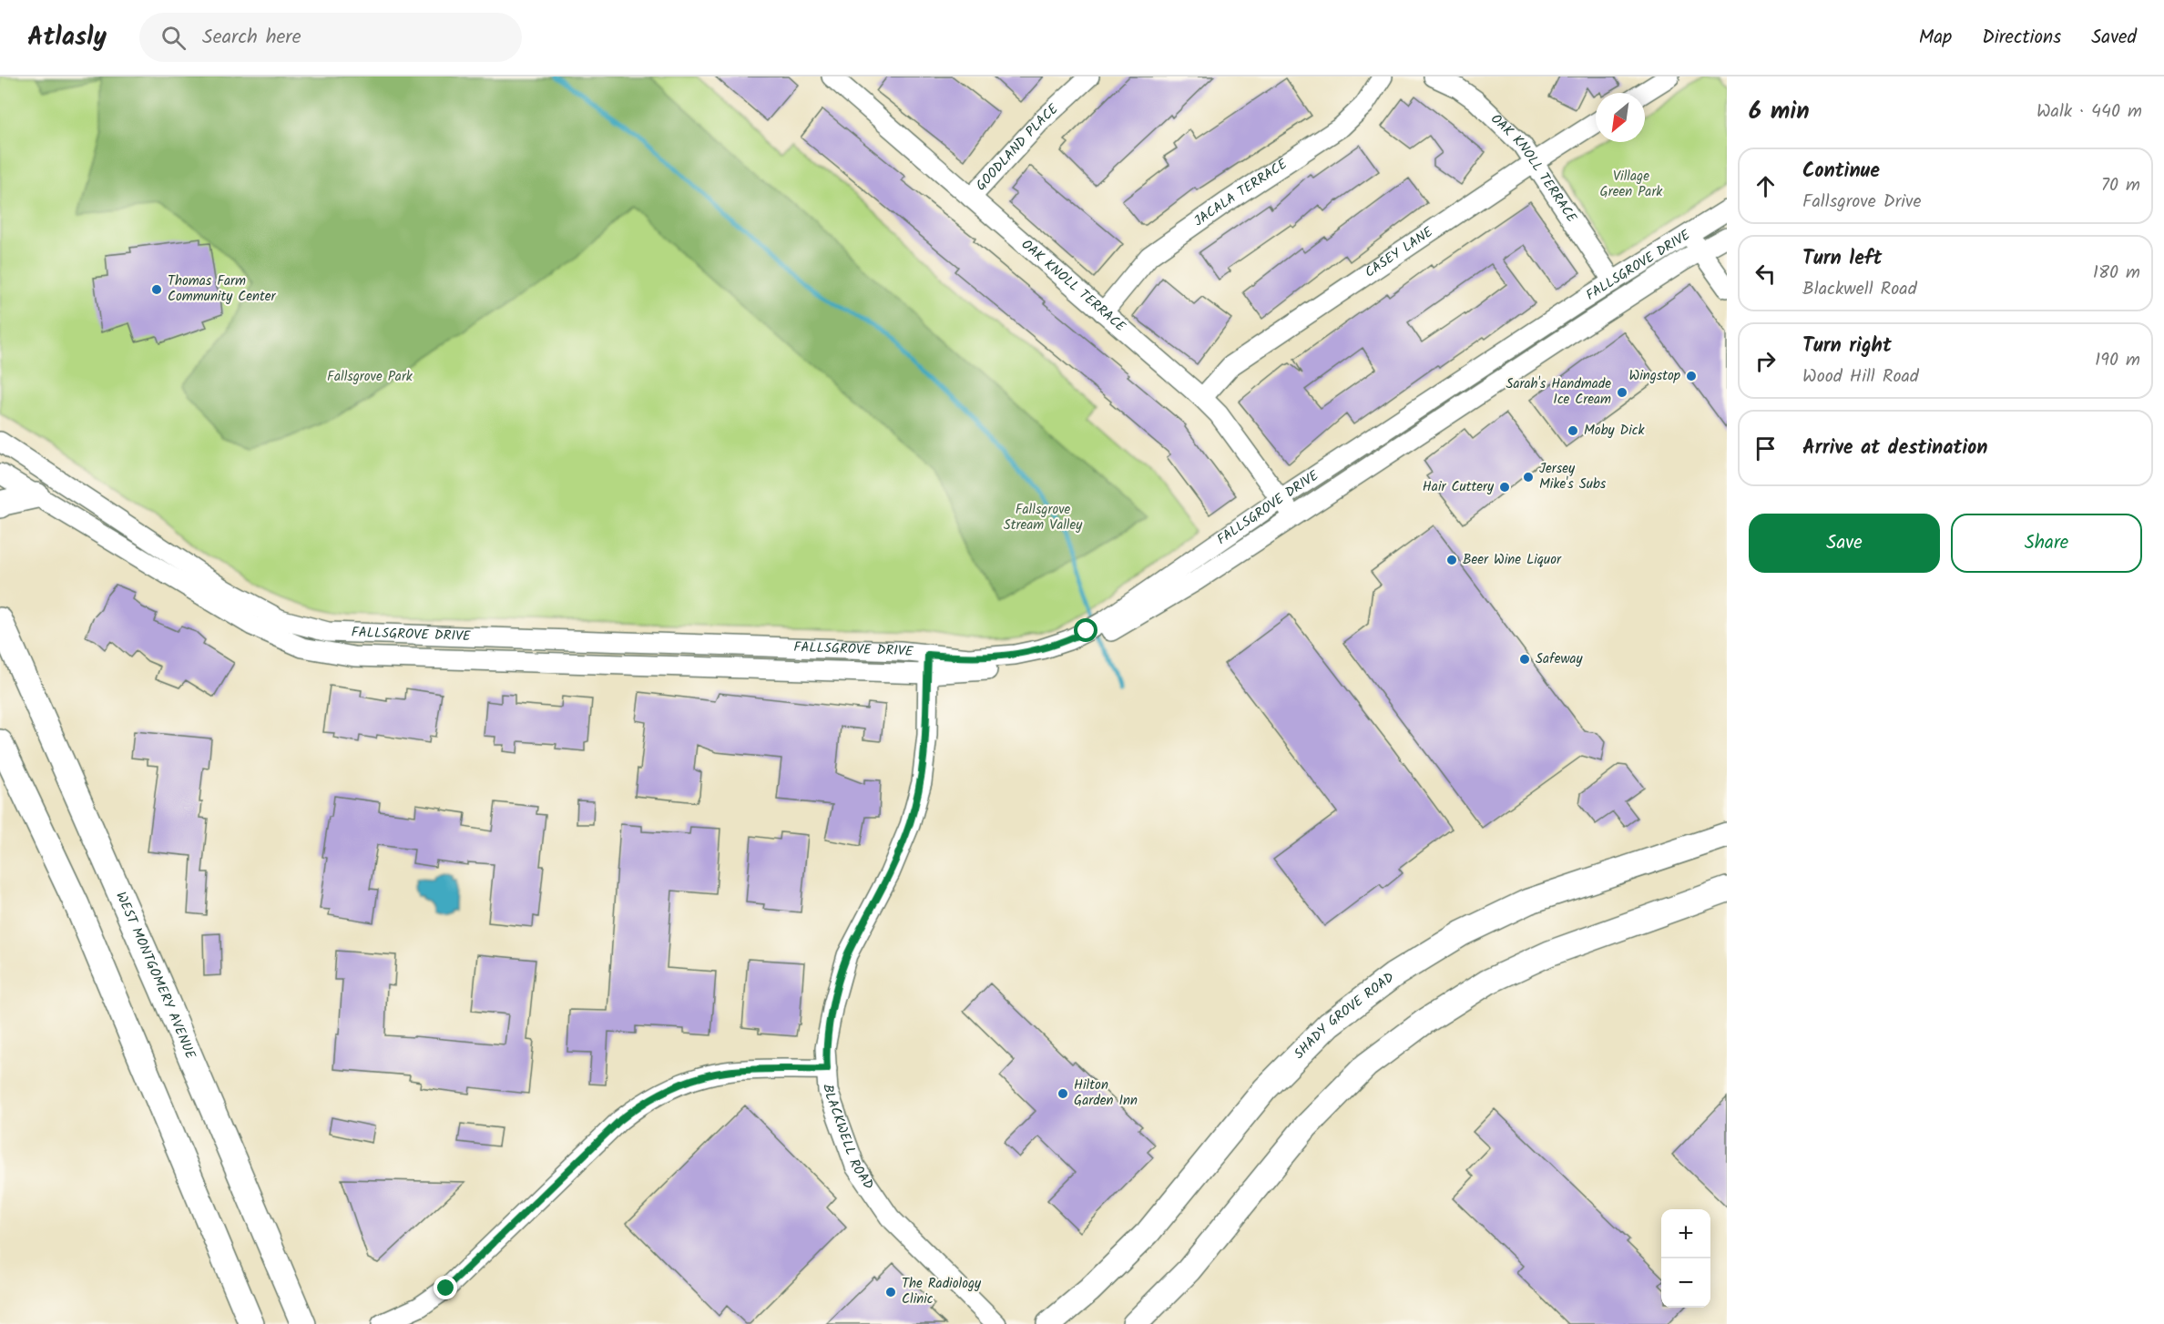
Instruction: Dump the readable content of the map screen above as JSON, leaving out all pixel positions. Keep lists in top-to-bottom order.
{
  "streets": {
    "main road": ["WEST MONTGOMERY AVENUE", "SHADY GROVE ROAD"],
    "street": [
      "GOODLAND PLACE",
      "OAK KNOLL TERRACE",
      "JACALA TERRACE",
      "CASEY LANE",
      "FALLSGROVE DRIVE",
      "BLACKWELL ROAD"
    ]
  },
  "crossings": [
    ["GOODLAND PLACE", "OAK KNOLL TERRACE"],
    ["OAK KNOLL TERRACE", "JACALA TERRACE"],
    ["OAK KNOLL TERRACE", "CASEY LANE"],
    ["OAK KNOLL TERRACE", "FALLSGROVE DRIVE"],
    ["FALLSGROVE DRIVE", "BLACKWELL ROAD"]
  ],
  "parks": ["Village Green Park", "Fallsgrove Park", "Fallsgrove Stream Valley"],
  "places": [
    "Thomas Farm Community Center",
    "Wingstop",
    "Sarah's Handmade Ice Cream",
    "Moby Dick",
    "Jersey Mike's Subs",
    "Hair Cuttery",
    "Beer Wine Liquor",
    "Safeway",
    "Hilton Garden Inn",
    "The Radiology Clinic"
  ],
  "north": "bottom left",
  "page": {
    "header": "Atlasly",
    "search": "Search here",
    "nav": ["Map", "Directions", "Saved"],
    "heading": ["6 min", "Walk · 440 m"],
    "list": [
      ["Continue", "Fallsgrove Drive", "70 m"],
      ["Turn left", "Blackwell Road", "180 m"],
      ["Turn right", "Wood Hill Road", "190 m"],
      "Arrive at destination"
    ],
    "buttons": ["Save", "Share"],
    "map_buttons": ["+", "−"]
  }
}
